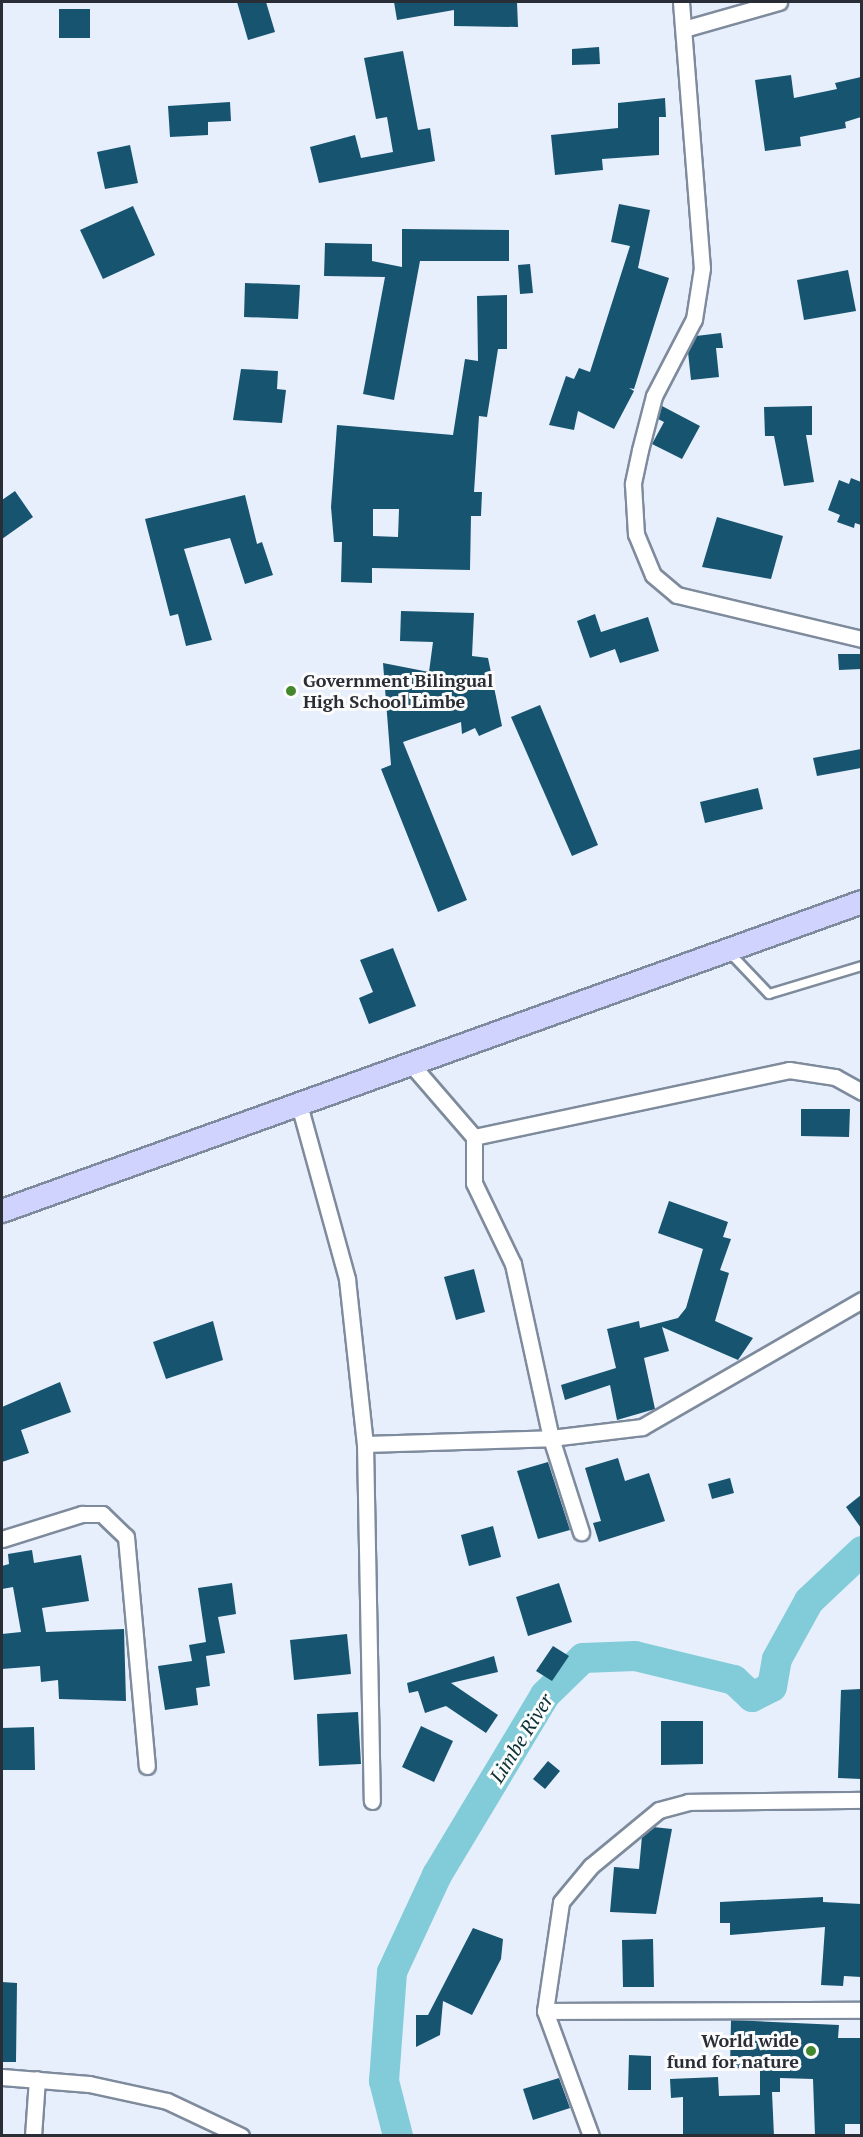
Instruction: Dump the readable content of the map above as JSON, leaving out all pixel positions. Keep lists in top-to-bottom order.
{
  "water": ["Limbe River"],
  "places": ["Government Bilingual High School Limbe", "World wide fund for nature"]
}
